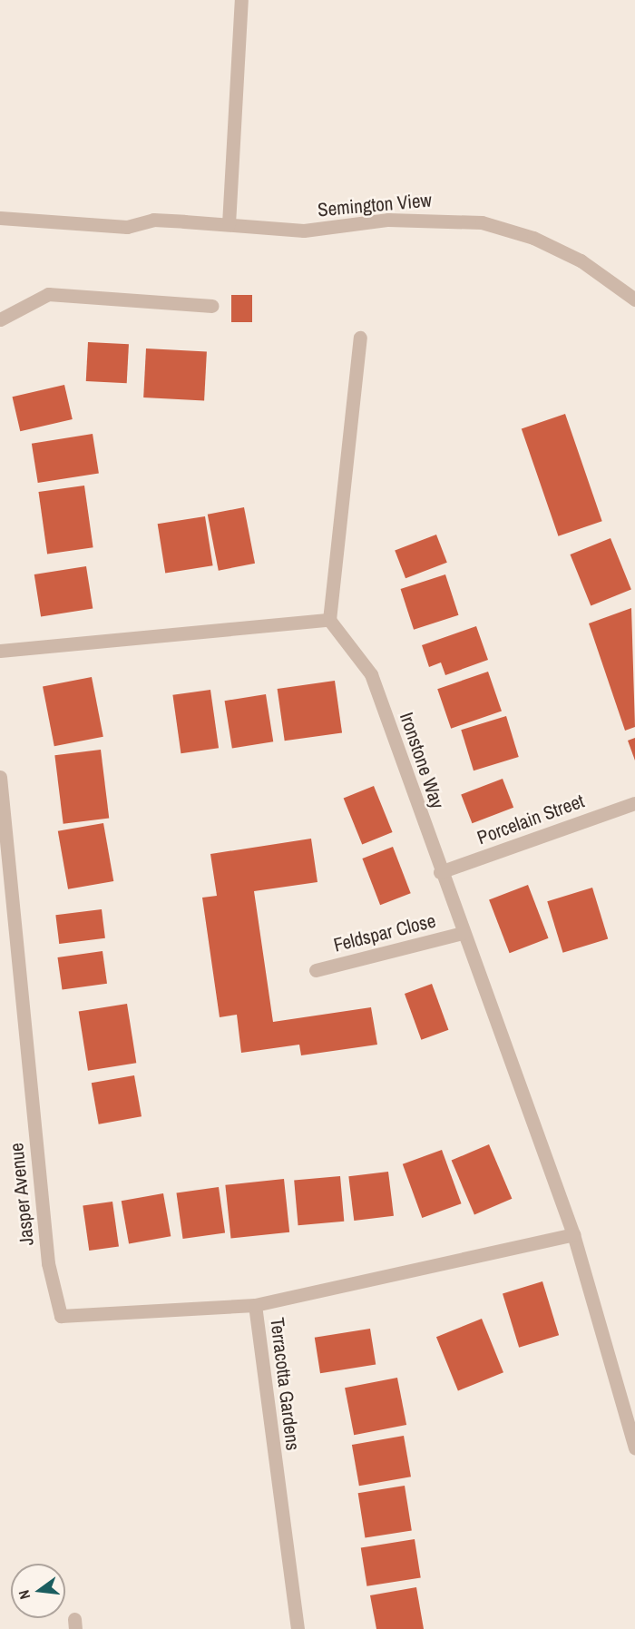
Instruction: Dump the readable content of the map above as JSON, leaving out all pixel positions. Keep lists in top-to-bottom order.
{
  "streets": {
    "street": [
      "Semington View",
      "Ironstone Way",
      "Porcelain Street",
      "Feldspar Close",
      "Jasper Avenue",
      "Terracotta Gardens"
    ]
  },
  "crossings": [
    ["Ironstone Way", "Porcelain Street"],
    ["Ironstone Way", "Feldspar Close"],
    ["Ironstone Way", "Terracotta Gardens"],
    ["Jasper Avenue", "Terracotta Gardens"]
  ],
  "north": "left"
}
